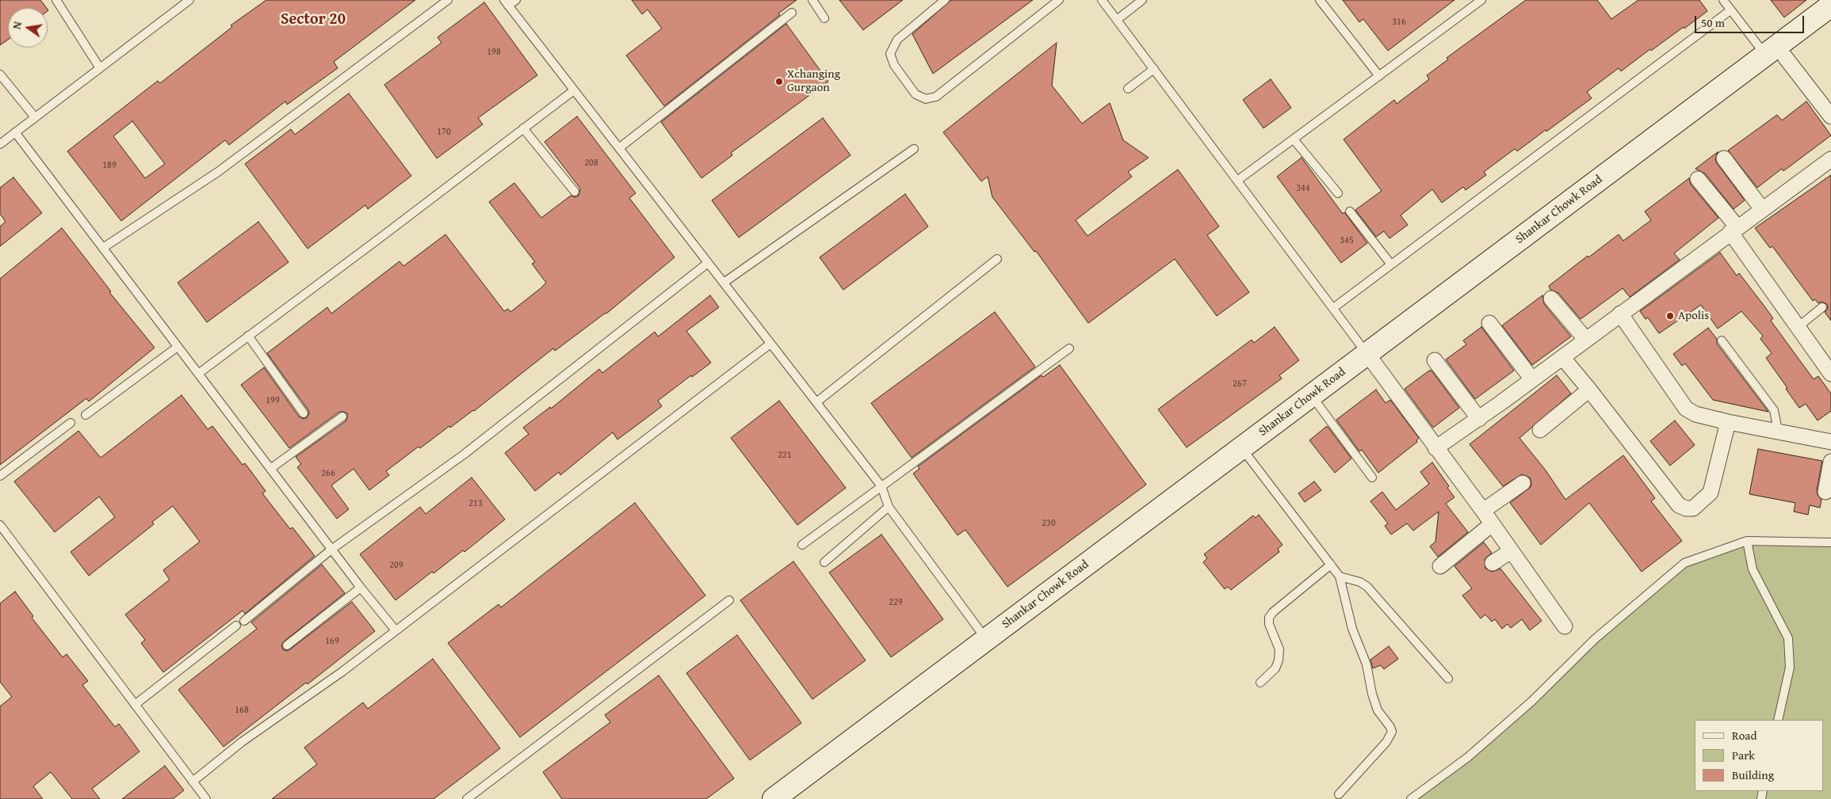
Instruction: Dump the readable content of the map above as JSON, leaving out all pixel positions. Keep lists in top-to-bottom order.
{
  "streets": {
    "main road": ["Shankar Chowk Road"]
  },
  "districts": ["Sector 20"],
  "places": ["Xchanging Gurgaon", "Apolis"],
  "house_numbers": [
    "316",
    "198",
    "170",
    "208",
    "189",
    "344",
    "345",
    "267",
    "199",
    "221",
    "266",
    "213",
    "230",
    "209",
    "229",
    "169",
    "168"
  ],
  "legend": ["Road", "Park", "Building"],
  "scale_bar": "50 m",
  "north": "left"
}
